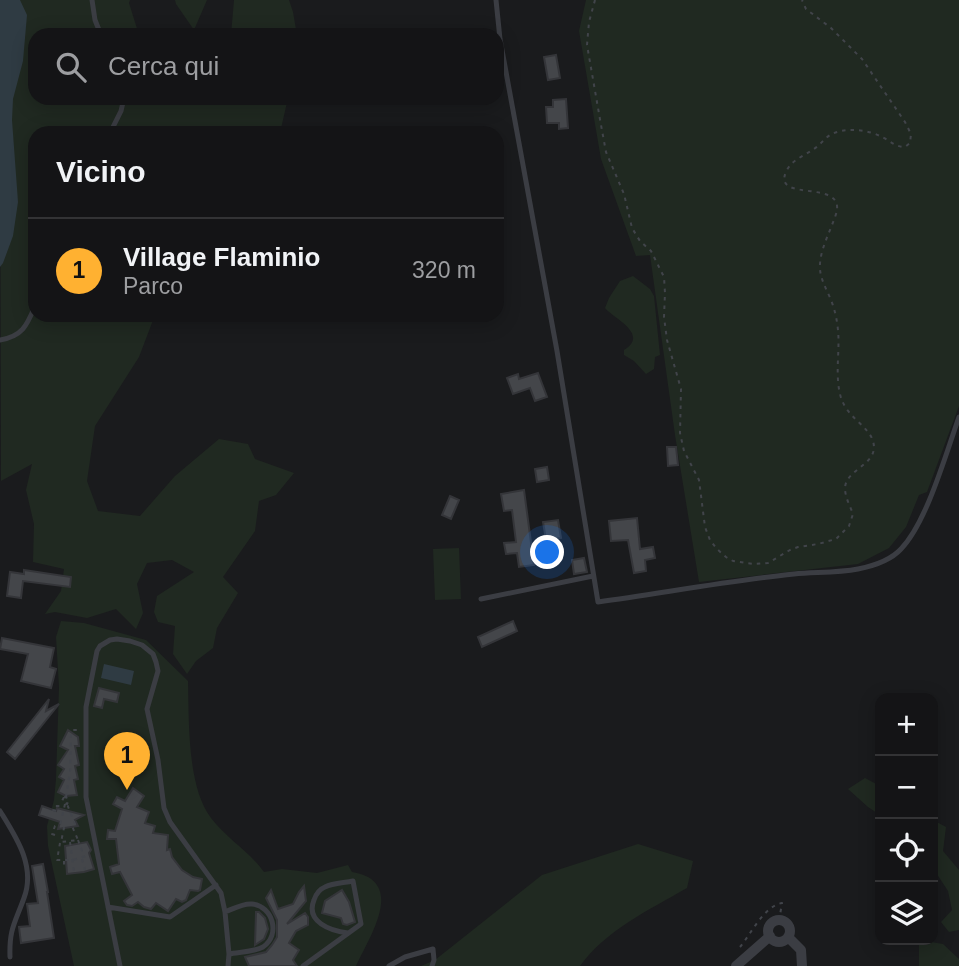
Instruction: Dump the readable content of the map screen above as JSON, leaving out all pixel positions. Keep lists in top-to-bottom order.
{
  "page": {
    "search": "Cerca qui",
    "heading": "Vicino",
    "list": [
      {
        "mark": "1",
        "name": "Village Flaminio",
        "note": "Parco",
        "value": "320 m"
      }
    ],
    "map_buttons": ["+", "−"],
    "pins": "1"
  }
}
